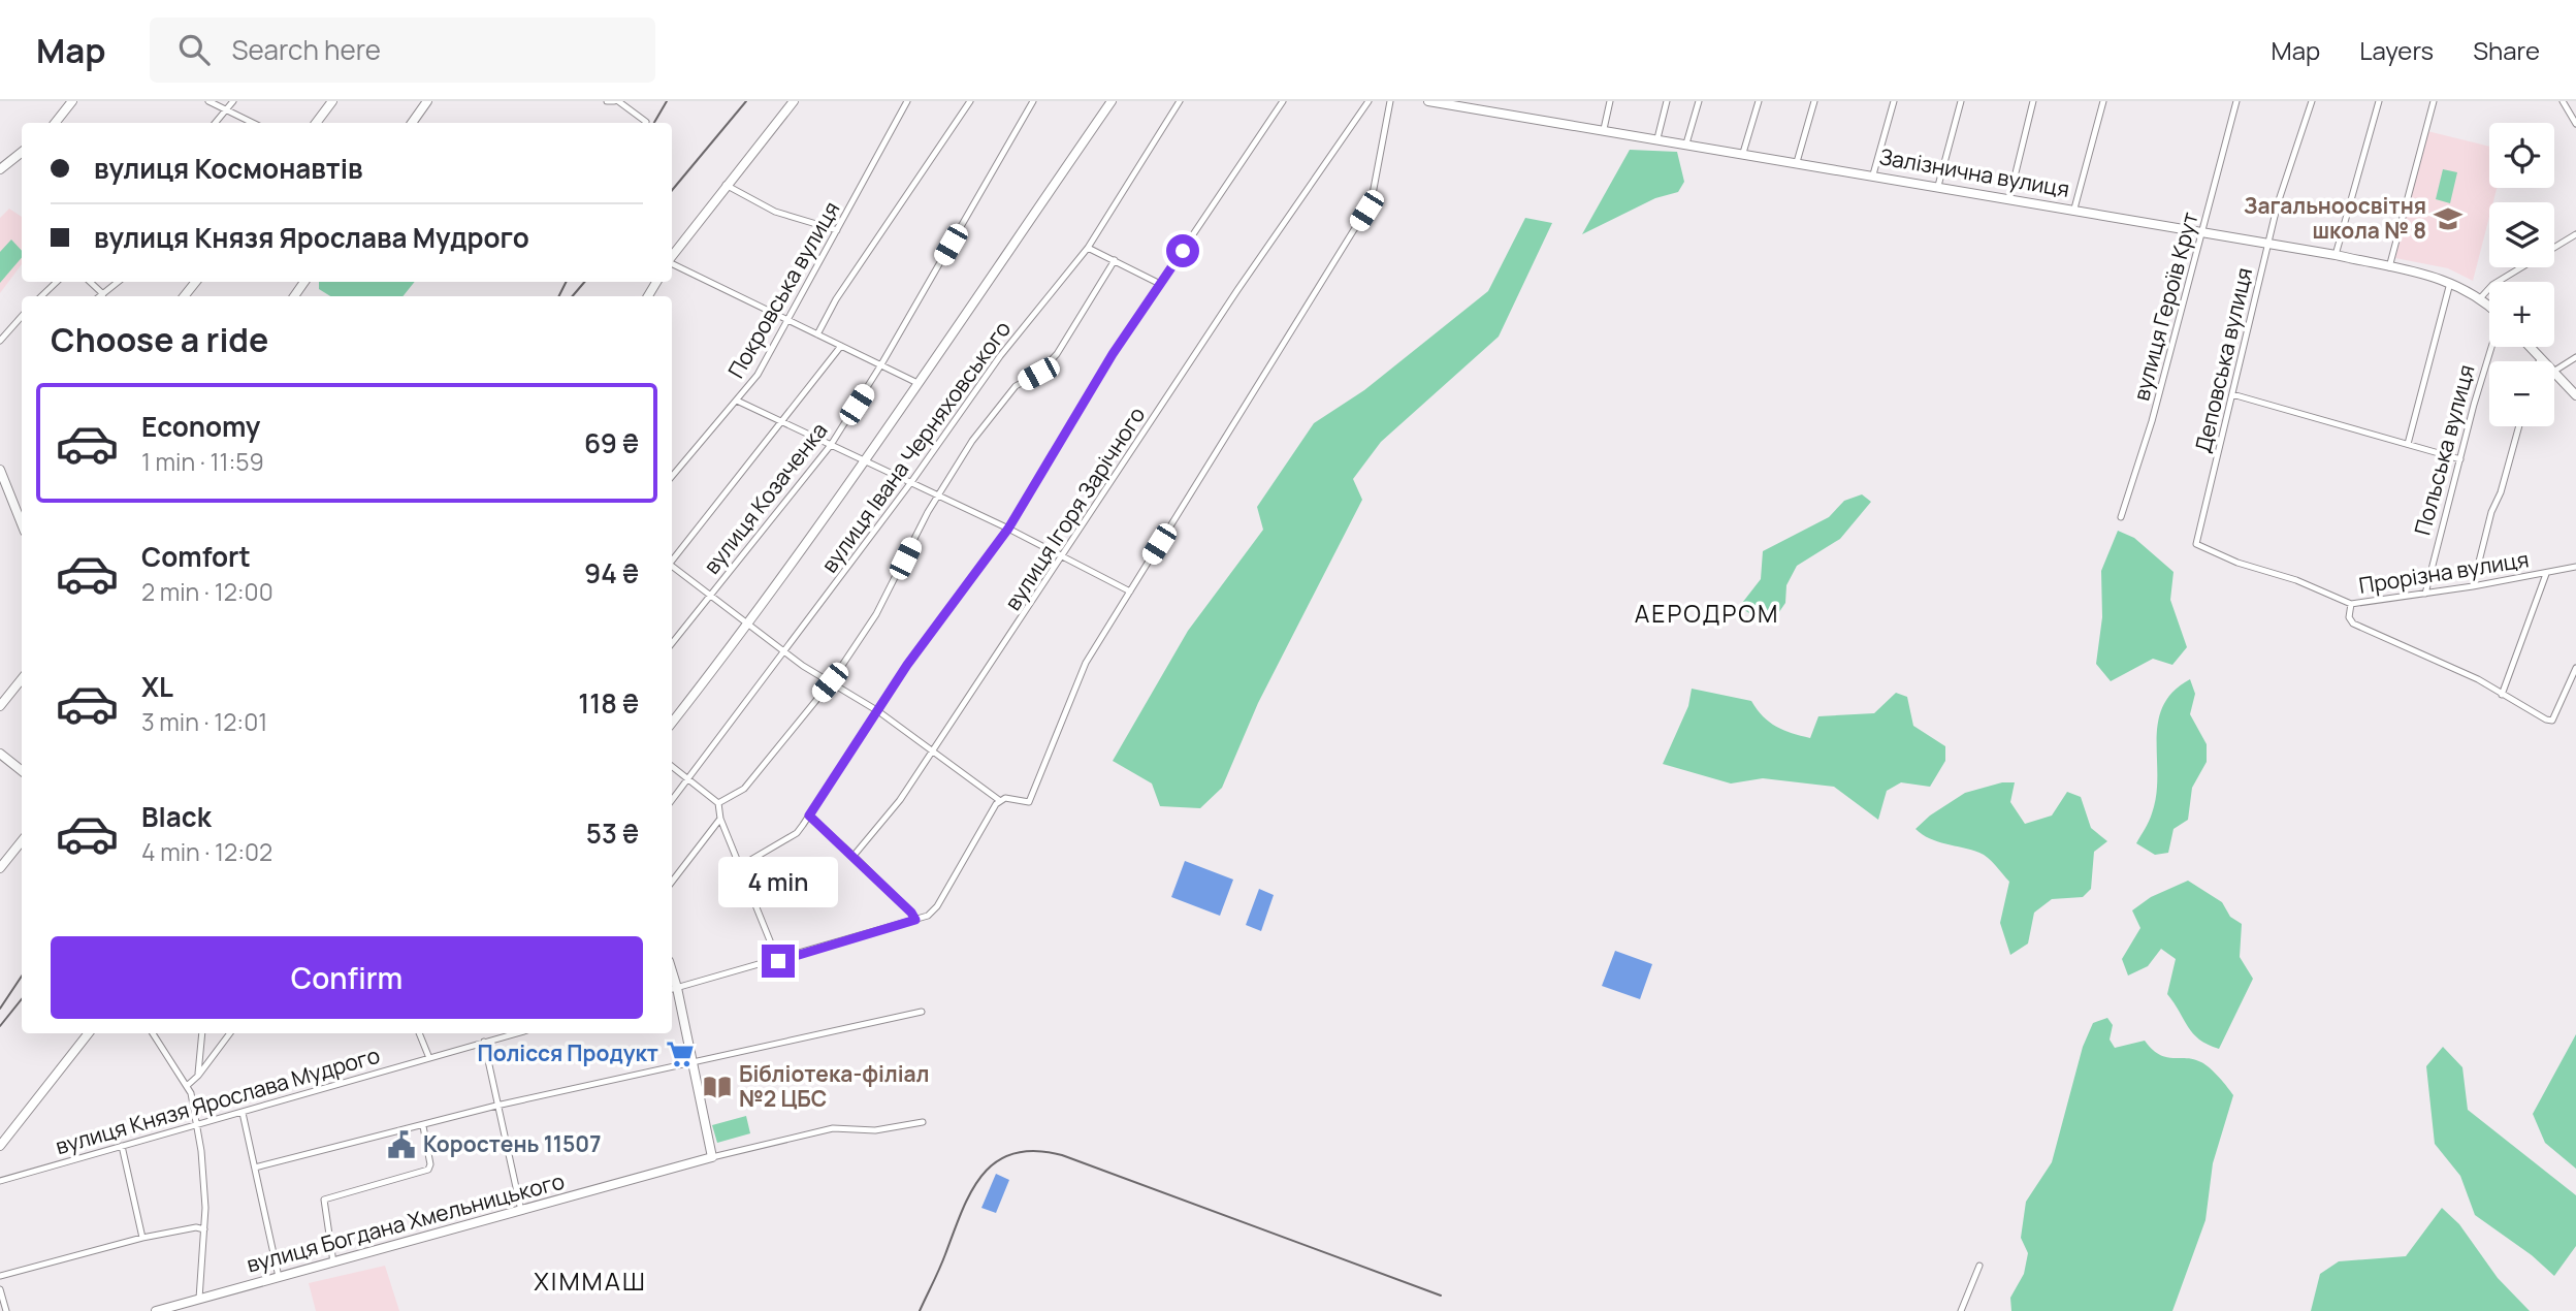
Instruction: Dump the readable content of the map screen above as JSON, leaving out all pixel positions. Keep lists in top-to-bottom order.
{
  "streets": {
    "street": [
      "Залізнична вулиця",
      "Покровська вулиця",
      "вулиця Героїв Крут",
      "Деповська вулиця",
      "вулиця Івана Черняховського",
      "Польська вулиця",
      "вулиця Козаченка",
      "вулиця Ігоря Зарічного",
      "Прорізна вулиця",
      "вулиця Князя Ярослава Мудрого",
      "вулиця Богдана Хмельницького"
    ]
  },
  "crossings": [
    ["Залізнична вулиця", "вулиця Героїв Крут"],
    ["Залізнична вулиця", "Деповська вулиця"],
    ["Деповська вулиця", "Прорізна вулиця"],
    ["Польська вулиця", "Прорізна вулиця"]
  ],
  "districts": ["АЕРОДРОМ", "ХІММАШ"],
  "places": {
    "school or university": ["Загальноосвітня школа № 8"],
    "supermarket": ["Полісся Продукт"],
    "library": ["Бібліотека-філіал №2 ЦБС"],
    "public building": ["Коростень 11507"]
  },
  "page": {
    "header": "Map",
    "search": "Search here",
    "nav": ["Map", "Layers", "Share"],
    "map_buttons": ["+", "−"],
    "banner": ["вулиця Космонавтів", "вулиця Князя Ярослава Мудрого"],
    "heading": "Choose a ride",
    "list": [
      {
        "name": "Economy",
        "note": "1 min · 11:59",
        "value": "69 ₴"
      },
      {
        "name": "Comfort",
        "note": "2 min · 12:00",
        "value": "94 ₴"
      },
      {
        "name": "XL",
        "note": "3 min · 12:01",
        "value": "118 ₴"
      },
      {
        "name": "Black",
        "note": "4 min · 12:02",
        "value": "53 ₴"
      }
    ],
    "bubble": "4 min",
    "buttons": "Confirm"
  }
}
